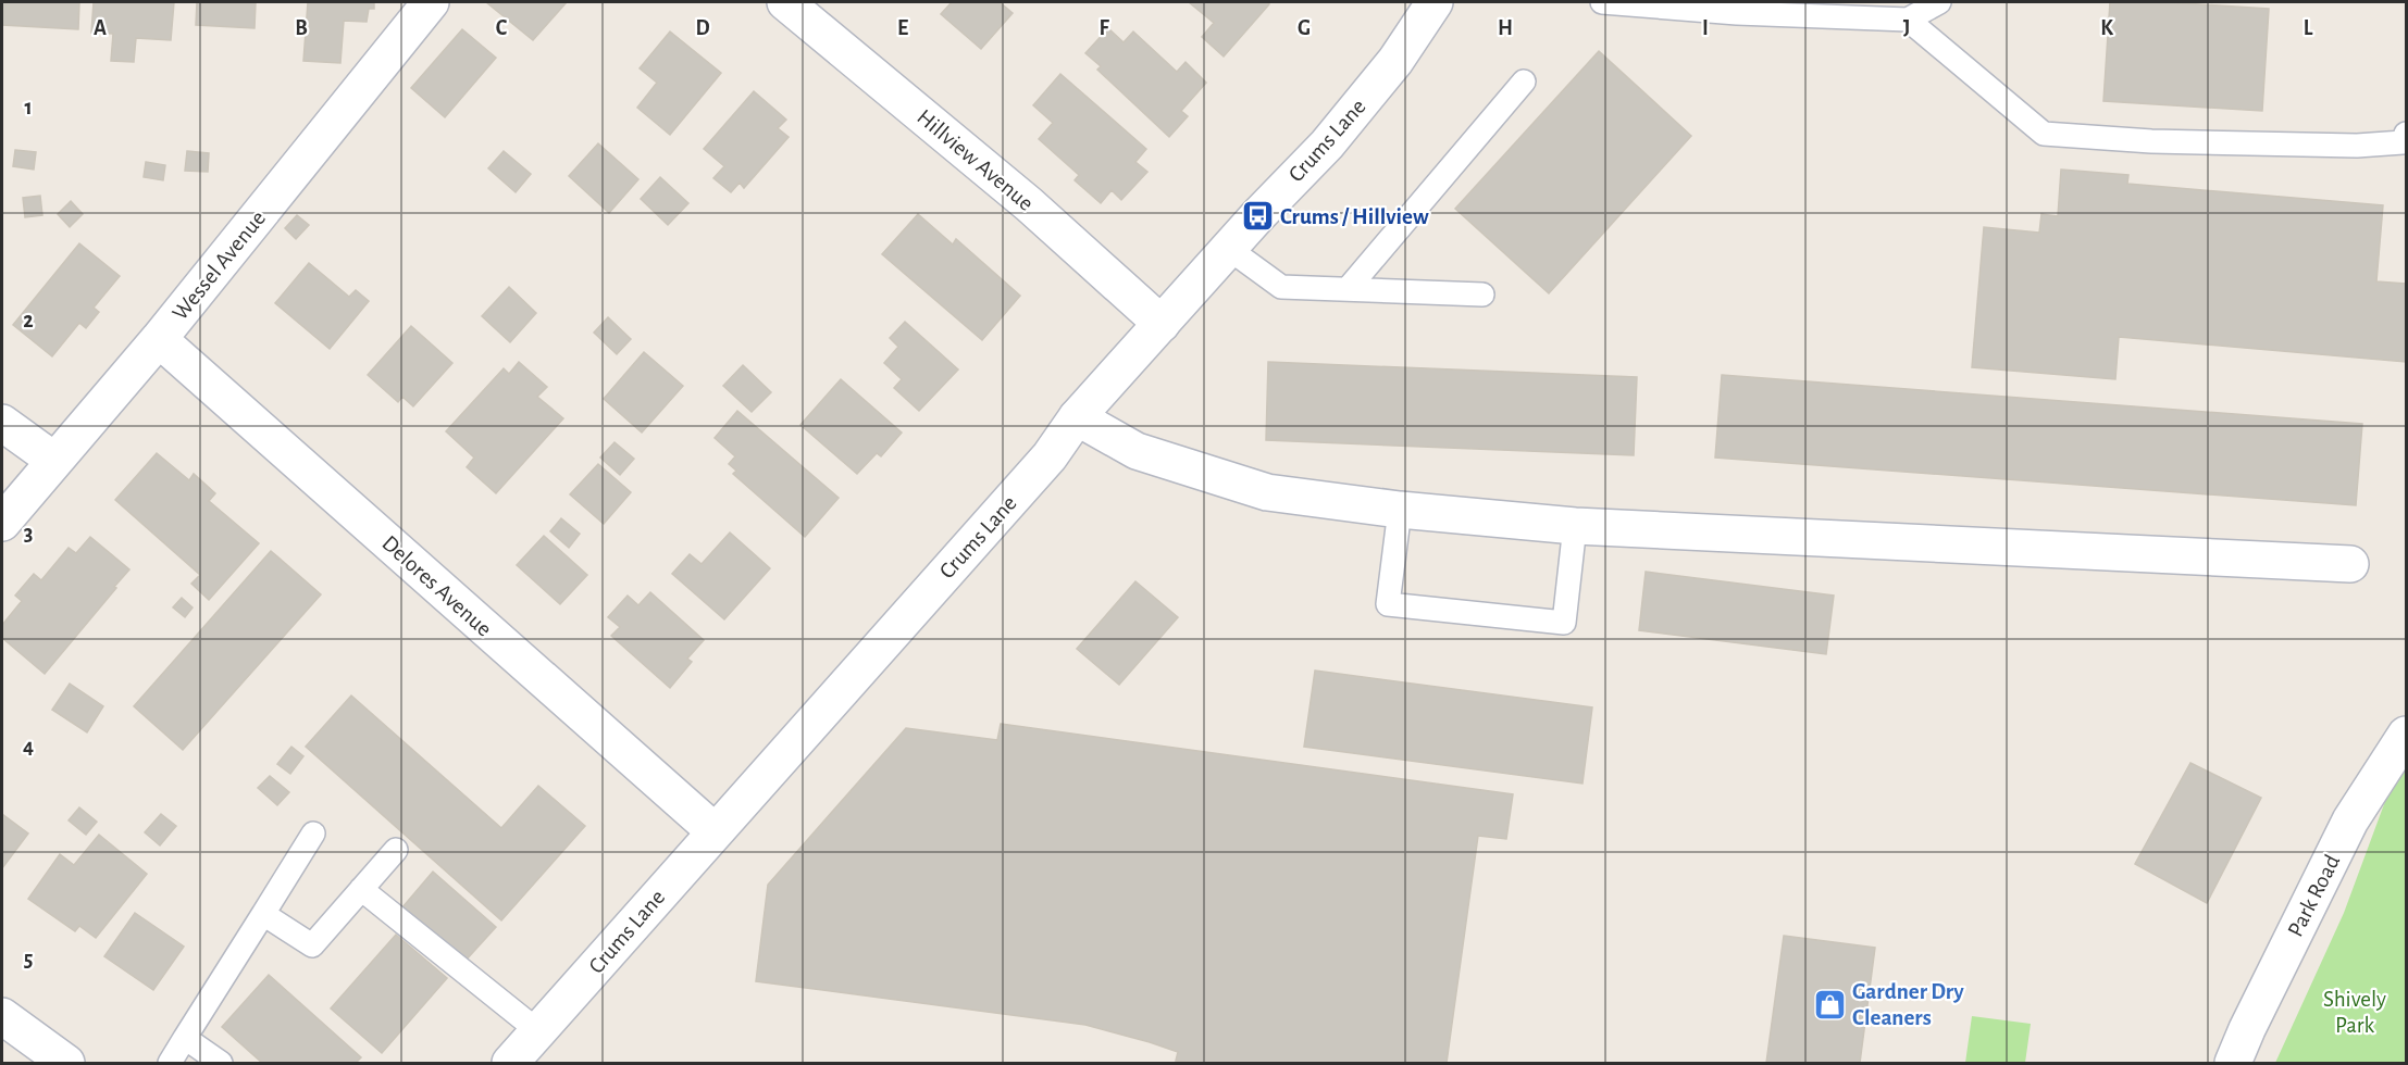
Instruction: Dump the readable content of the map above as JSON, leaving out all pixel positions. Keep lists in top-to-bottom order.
{
  "streets": {
    "street": [
      "Crums Lane",
      "Hillview Avenue",
      "Wessel Avenue",
      "Delores Avenue",
      "Park Road"
    ]
  },
  "crossings": [
    ["Crums Lane", "Hillview Avenue"],
    ["Crums Lane", "Delores Avenue"],
    ["Wessel Avenue", "Delores Avenue"]
  ],
  "parks": ["Shively Park"],
  "places": {
    "bus stop": ["Crums / Hillview"],
    "shop": ["Gardner Dry Cleaners"]
  },
  "grid": {
    "columns": [
      "A",
      "B",
      "C",
      "D",
      "E",
      "F",
      "G",
      "H",
      "I",
      "J",
      "K",
      "L"
    ],
    "rows": [
      "1",
      "2",
      "3",
      "4",
      "5"
    ]
  }
}
